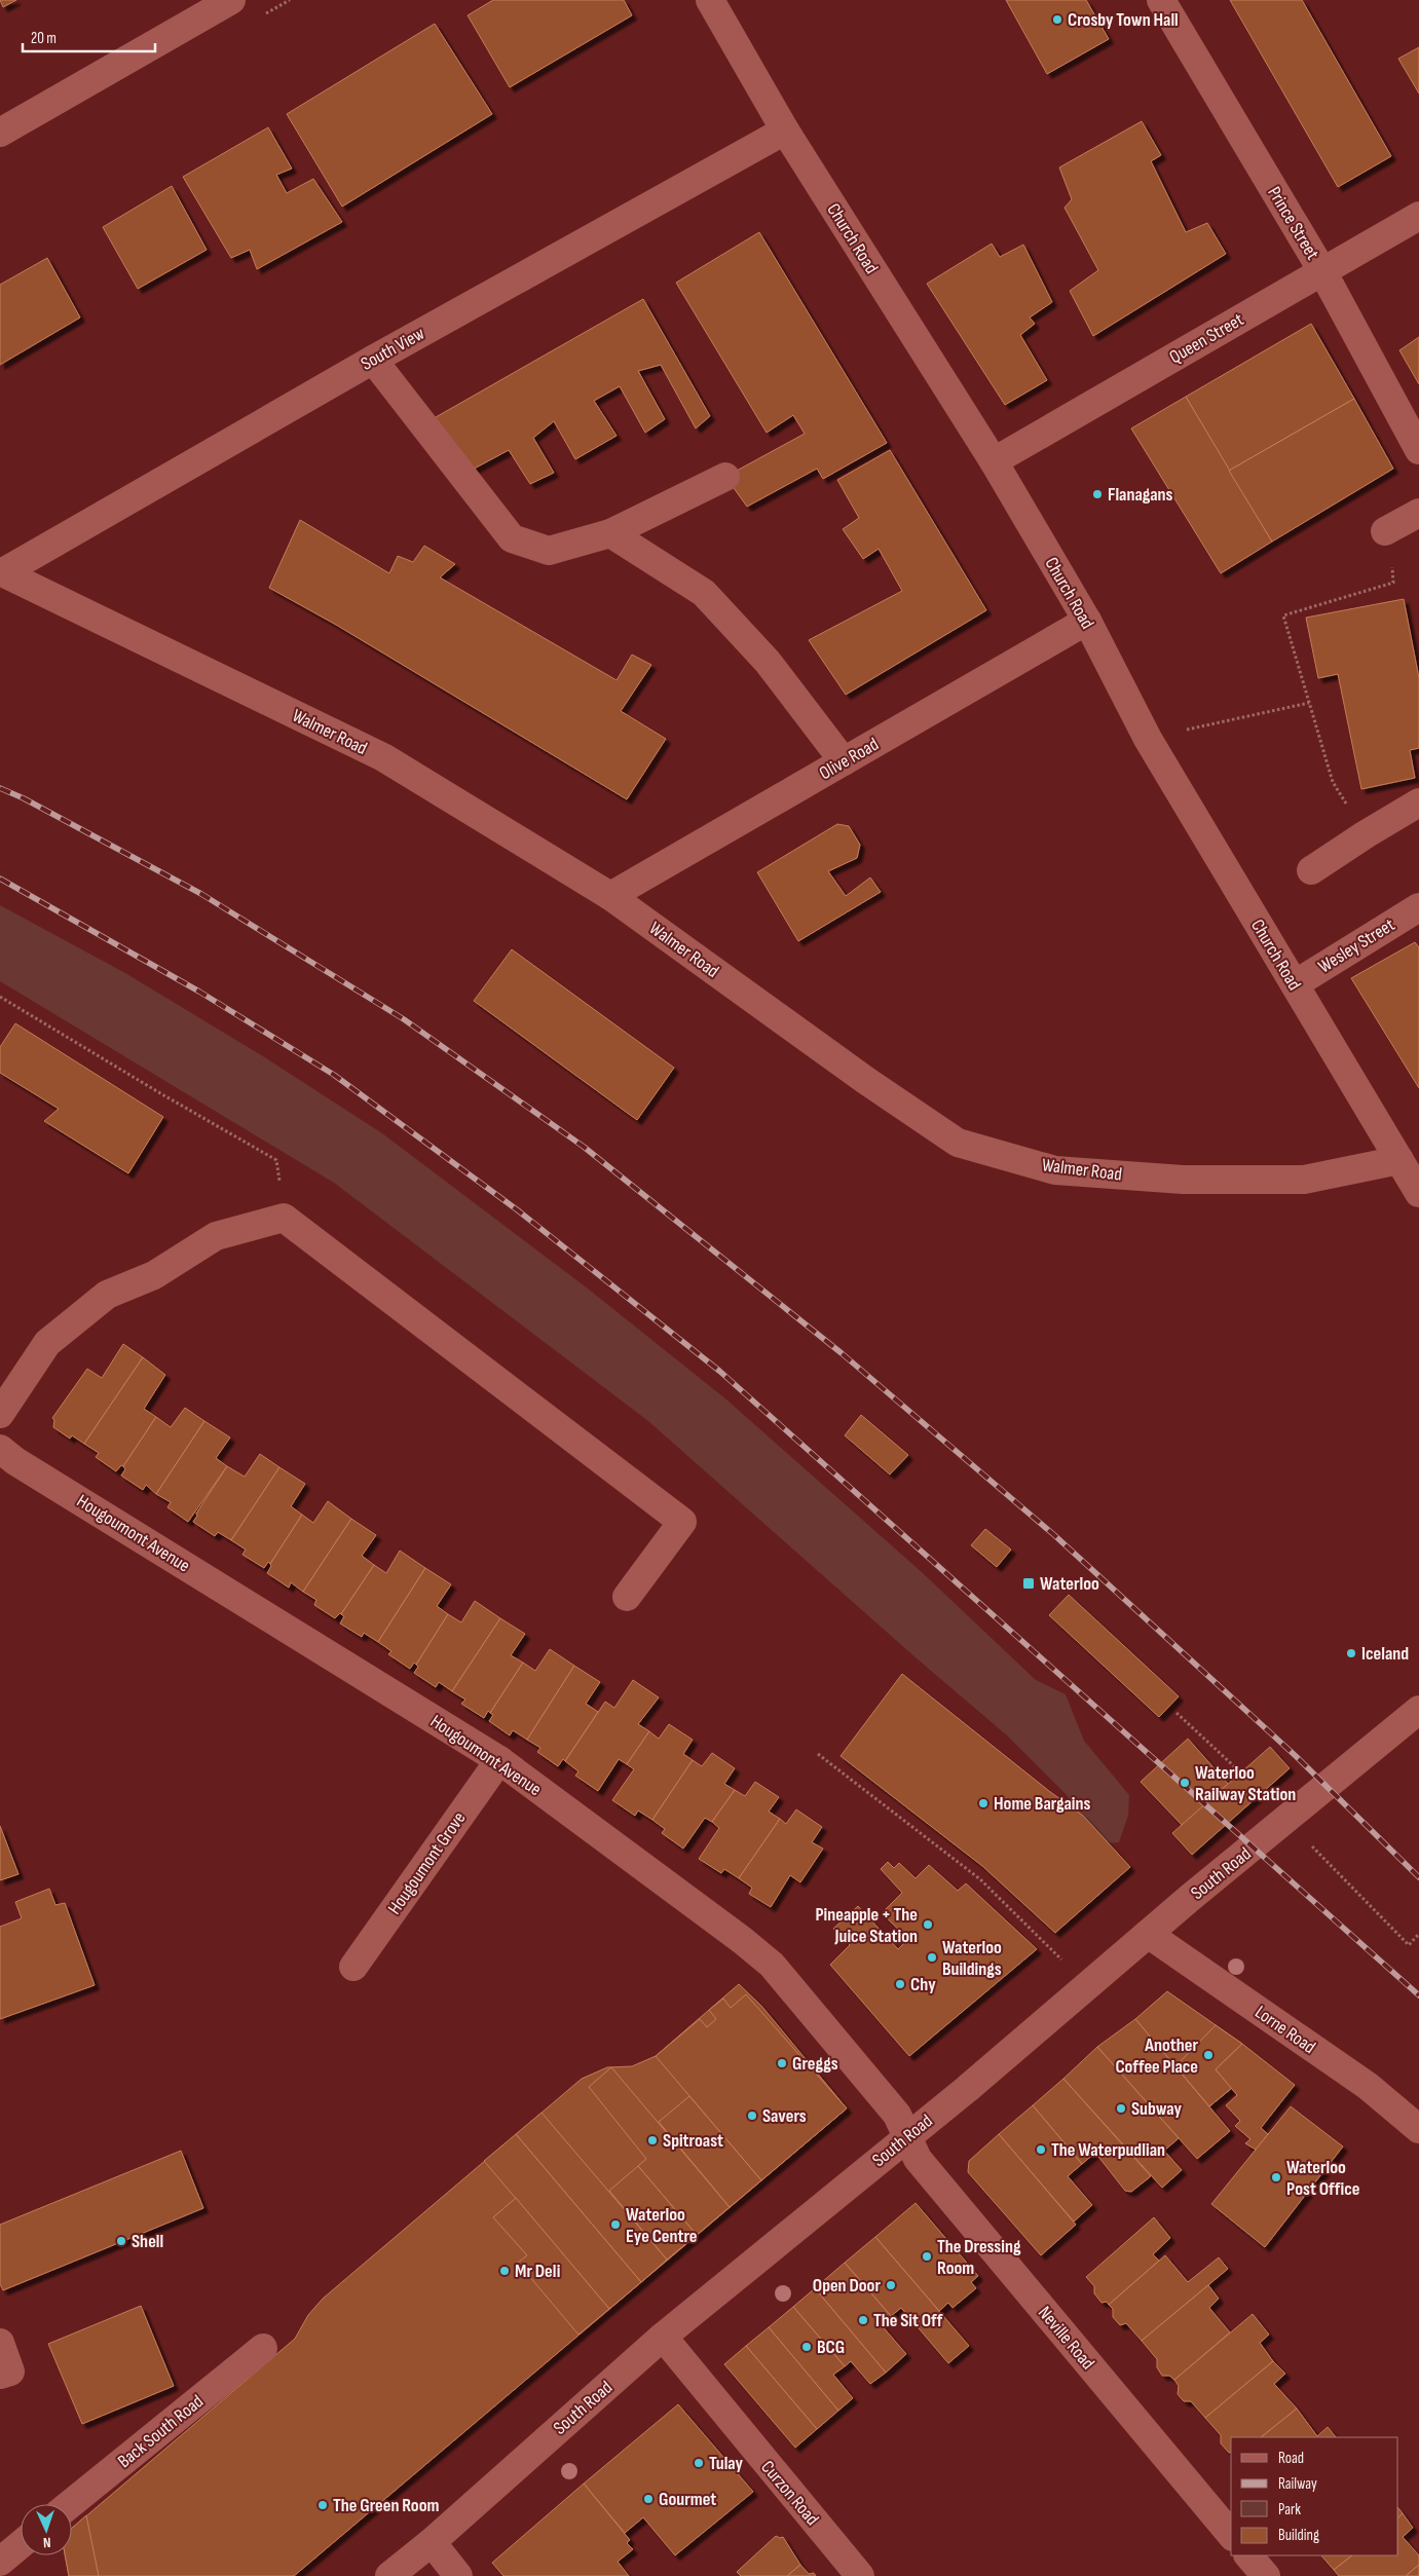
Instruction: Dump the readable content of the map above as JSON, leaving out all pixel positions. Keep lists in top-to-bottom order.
{
  "streets": {
    "street": [
      "Prince Street",
      "Church Road",
      "Queen Street",
      "South View",
      "Walmer Road",
      "Olive Road",
      "Wesley Street",
      "Hougoumont Avenue",
      "Hougoumont Grove",
      "South Road",
      "Lorne Road",
      "Neville Road",
      "Back South Road",
      "Curzon Road"
    ]
  },
  "crossings": [
    ["Prince Street", "Queen Street"],
    ["Church Road", "Queen Street"],
    ["Church Road", "South View"],
    ["Church Road", "Walmer Road"],
    ["Church Road", "Olive Road"],
    ["Church Road", "Wesley Street"],
    ["South View", "Walmer Road"],
    ["Walmer Road", "Olive Road"],
    ["Hougoumont Avenue", "Hougoumont Grove"],
    ["Hougoumont Avenue", "South Road"],
    ["Hougoumont Avenue", "Neville Road"],
    ["South Road", "Lorne Road"],
    ["South Road", "Neville Road"],
    ["South Road", "Curzon Road"]
  ],
  "places": {
    "other": [
      "Crosby Town Hall",
      "Flanagans",
      "Iceland",
      "Waterloo Railway Station",
      "Home Bargains",
      "Pineapple + The Juice Station",
      "Waterloo Buildings",
      "Chy",
      "Another Coffee Place",
      "Greggs",
      "Subway",
      "Savers",
      "Spitroast",
      "The Waterpudlian",
      "Waterloo Post Office",
      "Waterloo Eye Centre",
      "Shell",
      "The Dressing Room",
      "Mr Deli",
      "Open Door",
      "The Sit Off",
      "BCG",
      "Tulay",
      "Gourmet",
      "The Green Room"
    ],
    "transit": ["Waterloo"]
  },
  "legend": [
    "Road",
    "Railway",
    "Park",
    "Building"
  ],
  "scale_bar": "20 m",
  "north": "bottom"
}
